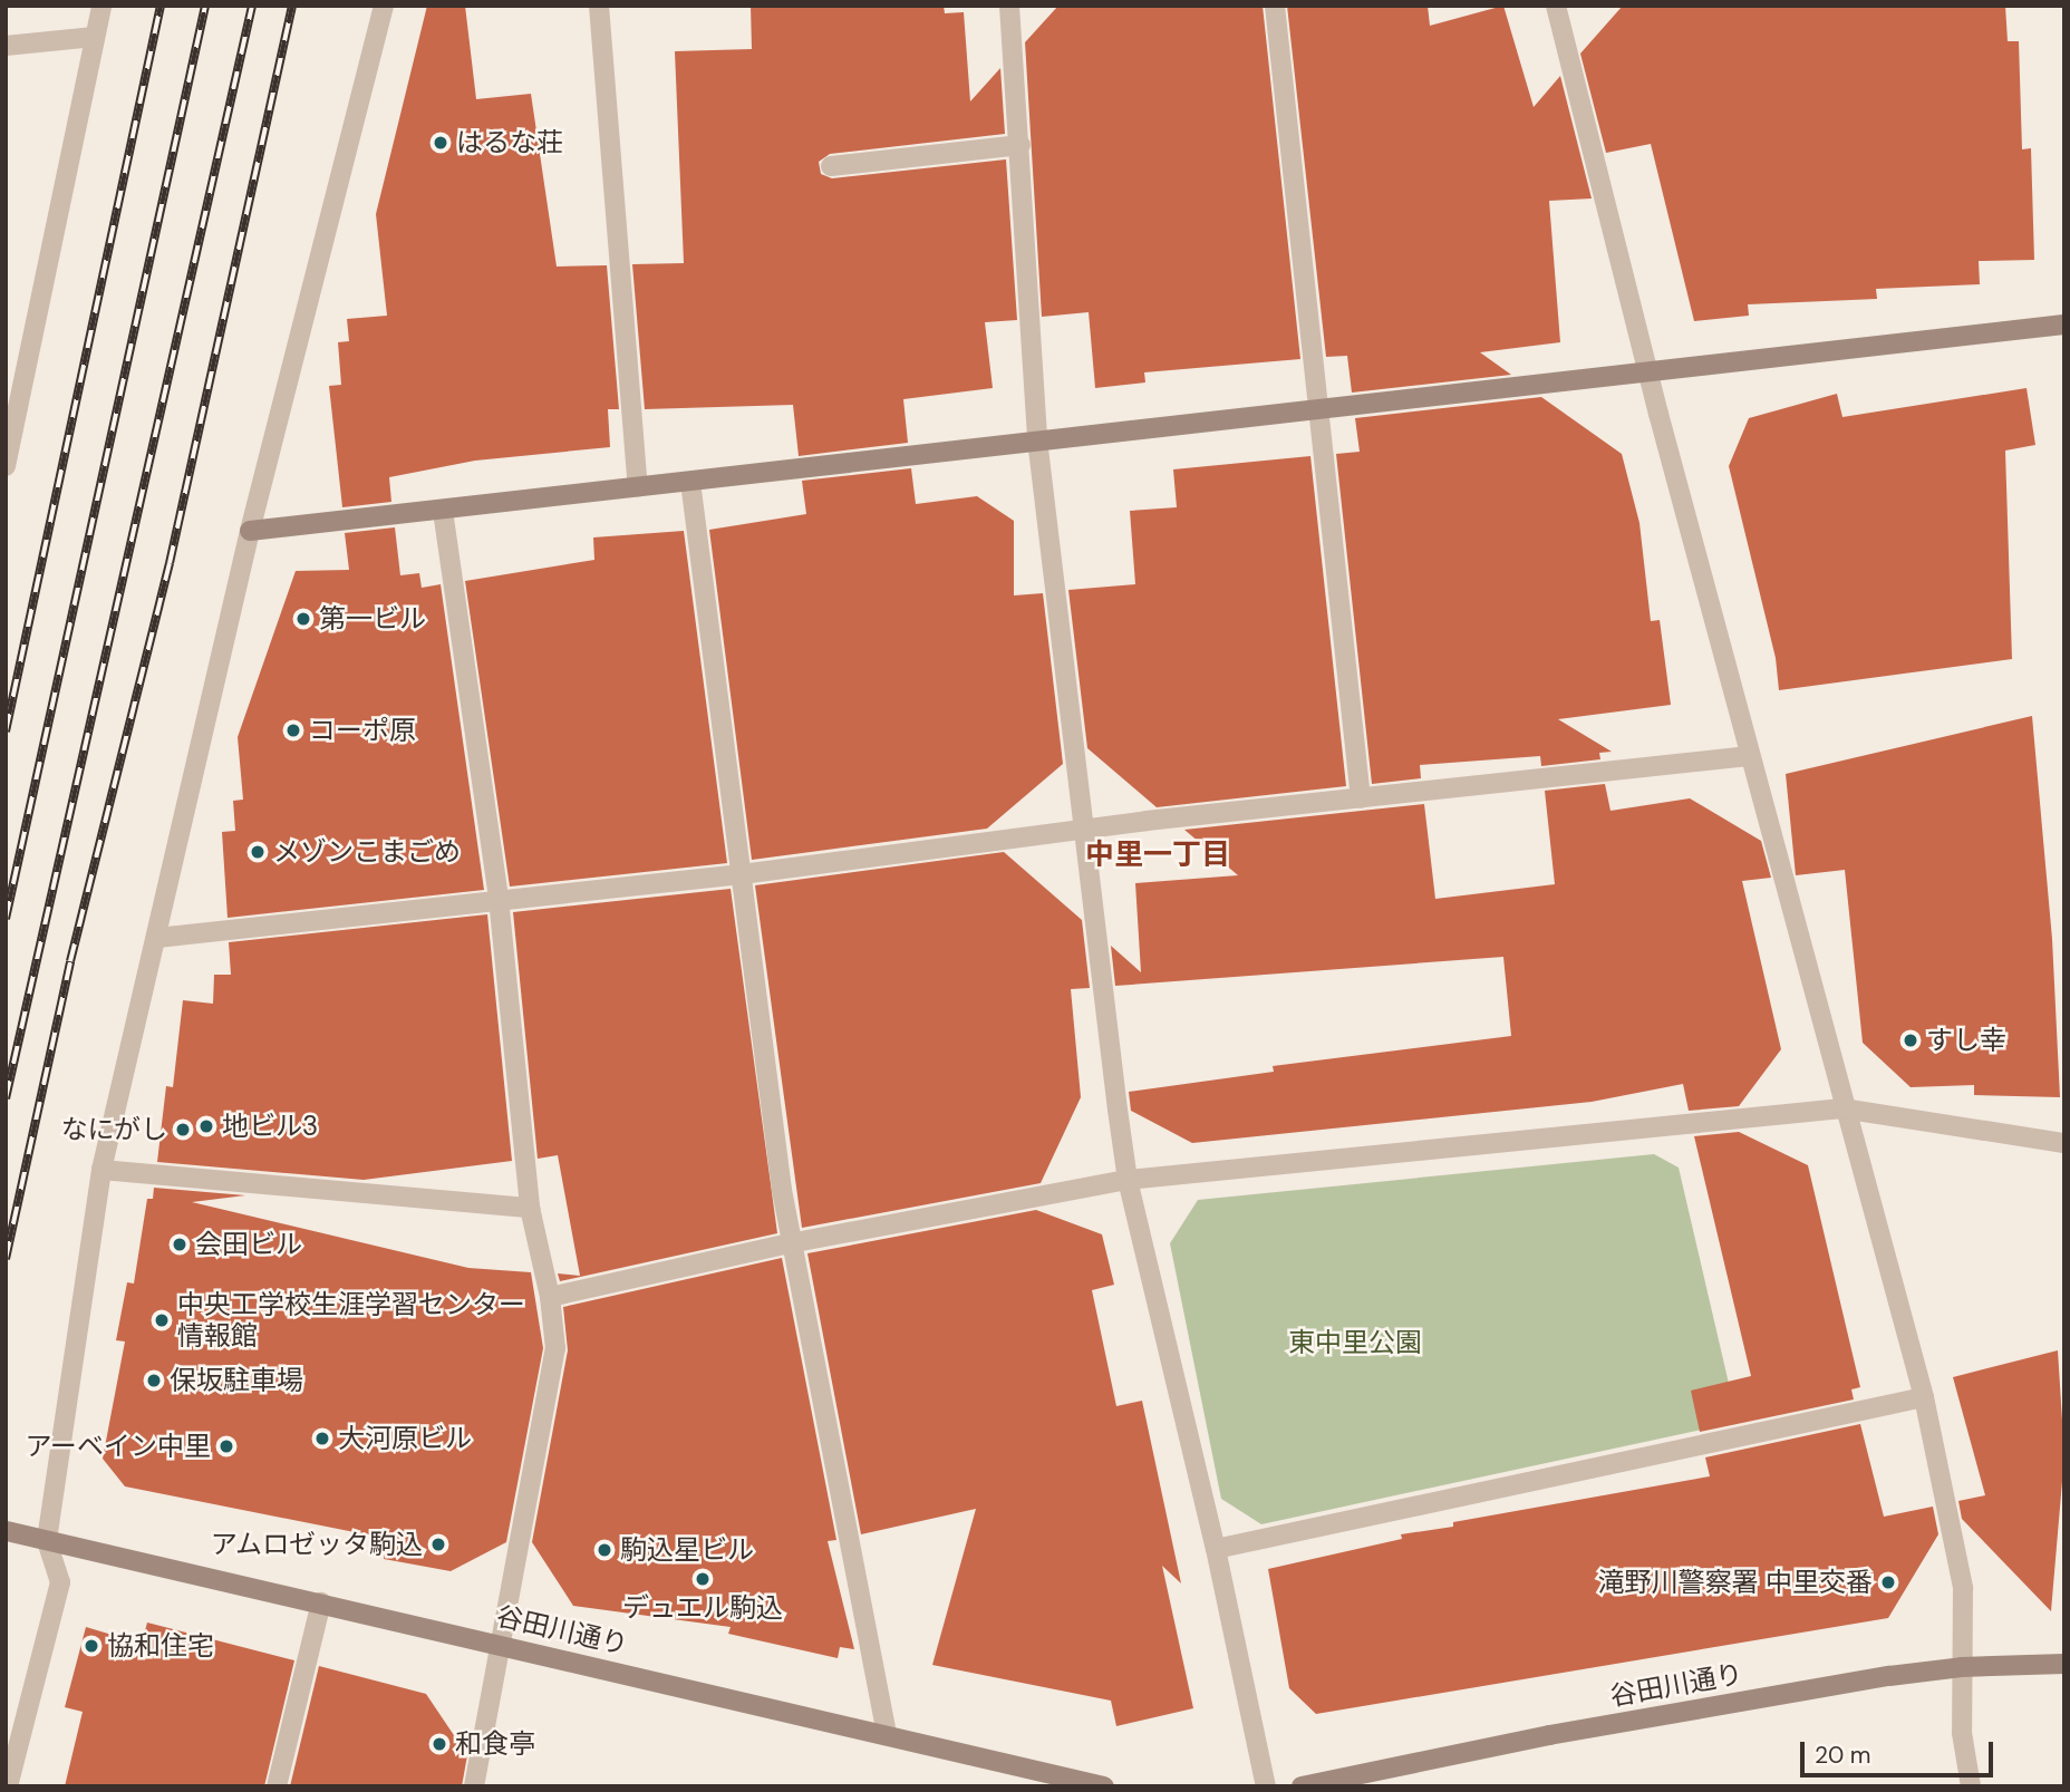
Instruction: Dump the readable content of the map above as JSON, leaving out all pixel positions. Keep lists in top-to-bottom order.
{
  "streets": {
    "street": ["谷田川通り"]
  },
  "districts": ["中里一丁目"],
  "parks": ["東中里公園"],
  "places": [
    "はるな荘",
    "第一ビル",
    "コーポ原",
    "メゾンこまごめ",
    "すし幸",
    "地ビル3",
    "なにがし",
    "会田ビル",
    "中央工学校生涯学習センター 情報館",
    "保坂駐車場",
    "大河原ビル",
    "アーベイン中里",
    "アムロゼッタ駒込",
    "駒込星ビル",
    "デュエル駒込",
    "滝野川警察署 中里交番",
    "協和住宅",
    "和食亭"
  ],
  "scale_bar": "20 m"
}
